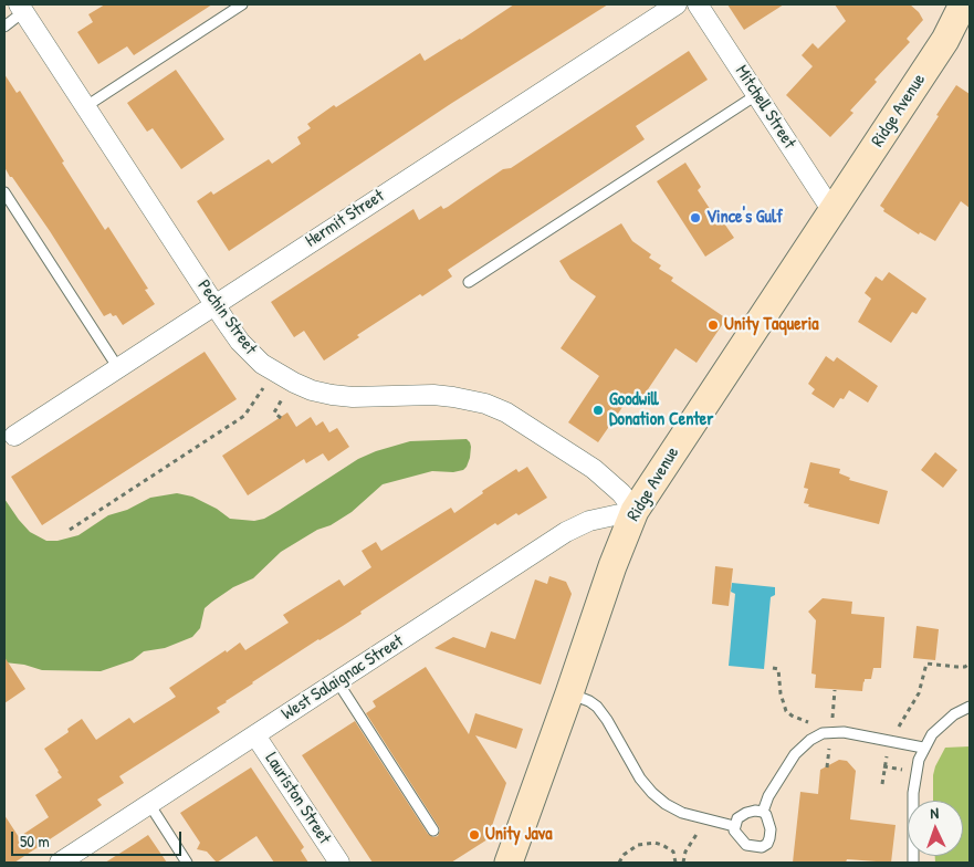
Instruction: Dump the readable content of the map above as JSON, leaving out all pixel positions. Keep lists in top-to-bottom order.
{
  "streets": {
    "main road": ["Ridge Avenue"],
    "street": [
      "Mitchell Street",
      "Hermit Street",
      "Pechin Street",
      "West Salaignac Street",
      "Lauriston Street"
    ]
  },
  "crossings": [
    ["Mitchell Street", "Ridge Avenue"],
    ["Ridge Avenue", "Pechin Street"],
    ["Ridge Avenue", "West Salaignac Street"],
    ["Hermit Street", "Pechin Street"],
    ["Pechin Street", "West Salaignac Street"],
    ["West Salaignac Street", "Lauriston Street"]
  ],
  "places": [
    "Vince's Gulf",
    "Unity Taqueria",
    "Goodwill Donation Center",
    "Unity Java"
  ],
  "scale_bar": "50 m",
  "north": "top"
}
